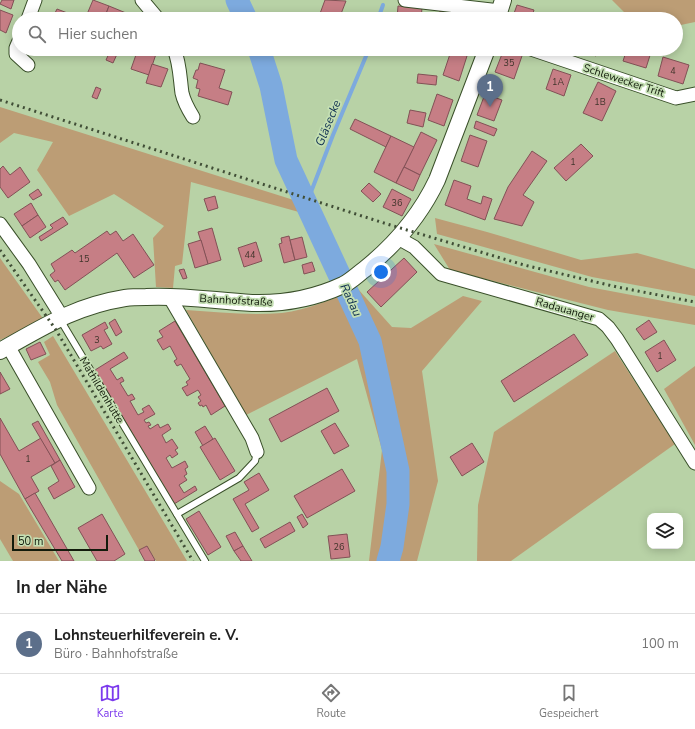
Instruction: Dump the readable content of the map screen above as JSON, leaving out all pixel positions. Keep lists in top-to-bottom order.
{
  "streets": {
    "street": ["Schlewecker Trift", "Bahnhofstraße", "Radauanger"],
    "lane": ["Mathildenhütte"]
  },
  "crossings": [
    ["Bahnhofstraße", "Radauanger"],
    ["Bahnhofstraße", "Mathildenhütte"]
  ],
  "water": ["Gläsecke", "Radau"],
  "house_numbers": [
    "35",
    "4",
    "1A",
    "1B",
    "1",
    "36",
    "44",
    "15",
    "3",
    "1",
    "1",
    "26"
  ],
  "scale_bar": "50 m",
  "page": {
    "search": "Hier suchen",
    "pins": "1",
    "scale": "50 m",
    "heading": "In der Nähe",
    "list": [
      {
        "mark": "1",
        "name": "Lohnsteuerhilfeverein e. V.",
        "note": "Büro · Bahnhofstraße",
        "value": "100 m"
      }
    ],
    "nav": ["Karte", "Route", "Gespeichert"]
  }
}
